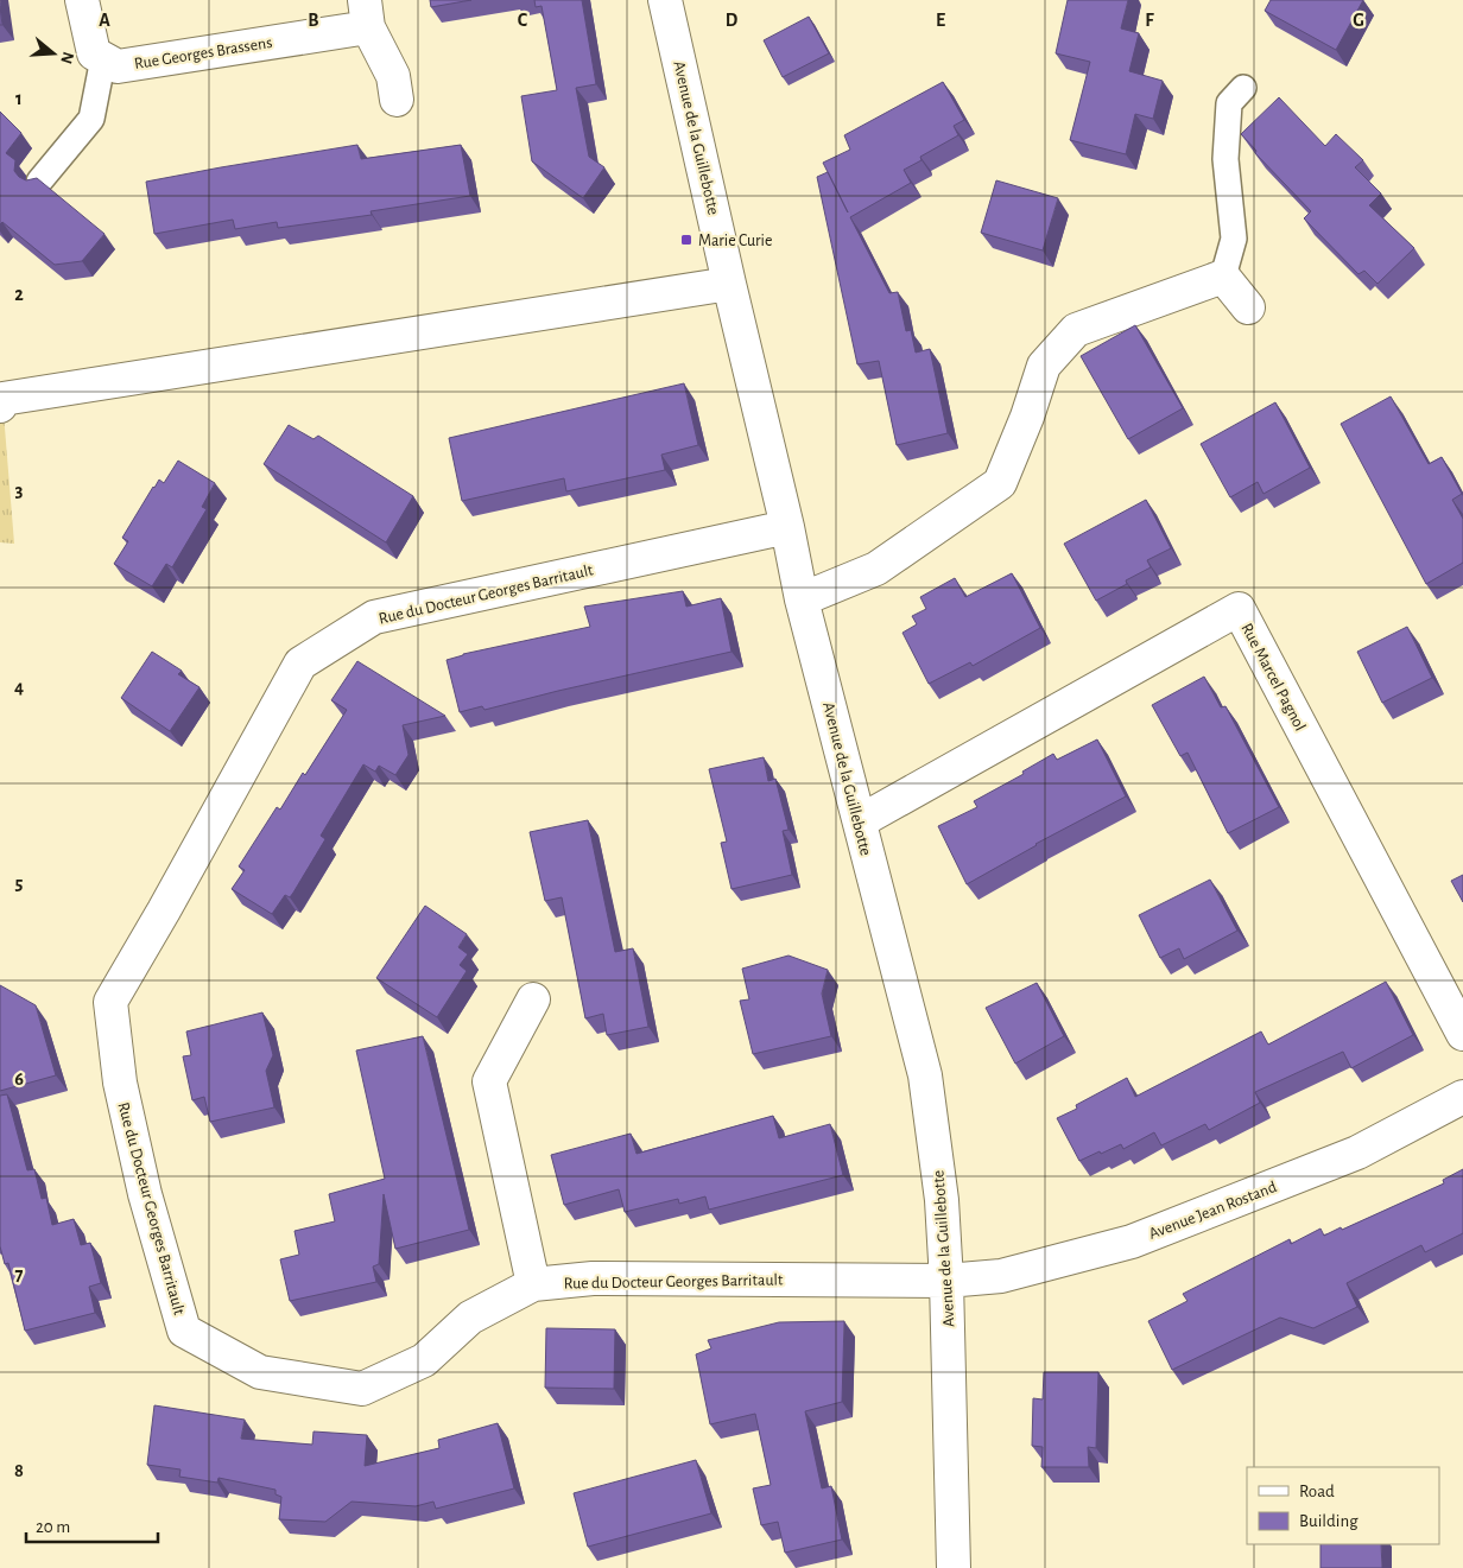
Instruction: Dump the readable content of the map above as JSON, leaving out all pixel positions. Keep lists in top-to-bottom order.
{
  "streets": {
    "street": [
      "Rue Georges Brassens",
      "Avenue de la Guillebotte",
      "Rue du Docteur Georges Barritault",
      "Rue Marcel Pagnol",
      "Avenue Jean Rostand"
    ]
  },
  "crossings": [
    ["Avenue de la Guillebotte", "Rue du Docteur Georges Barritault"],
    ["Avenue de la Guillebotte", "Rue Marcel Pagnol"],
    ["Avenue de la Guillebotte", "Avenue Jean Rostand"],
    ["Rue du Docteur Georges Barritault", "Avenue Jean Rostand"]
  ],
  "places": {
    "transit": ["Marie Curie"]
  },
  "legend": ["Road", "Building"],
  "scale_bar": "20 m",
  "north": "right",
  "grid": {
    "columns": [
      "A",
      "B",
      "C",
      "D",
      "E",
      "F",
      "G"
    ],
    "rows": [
      "1",
      "2",
      "3",
      "4",
      "5",
      "6",
      "7",
      "8"
    ]
  }
}
